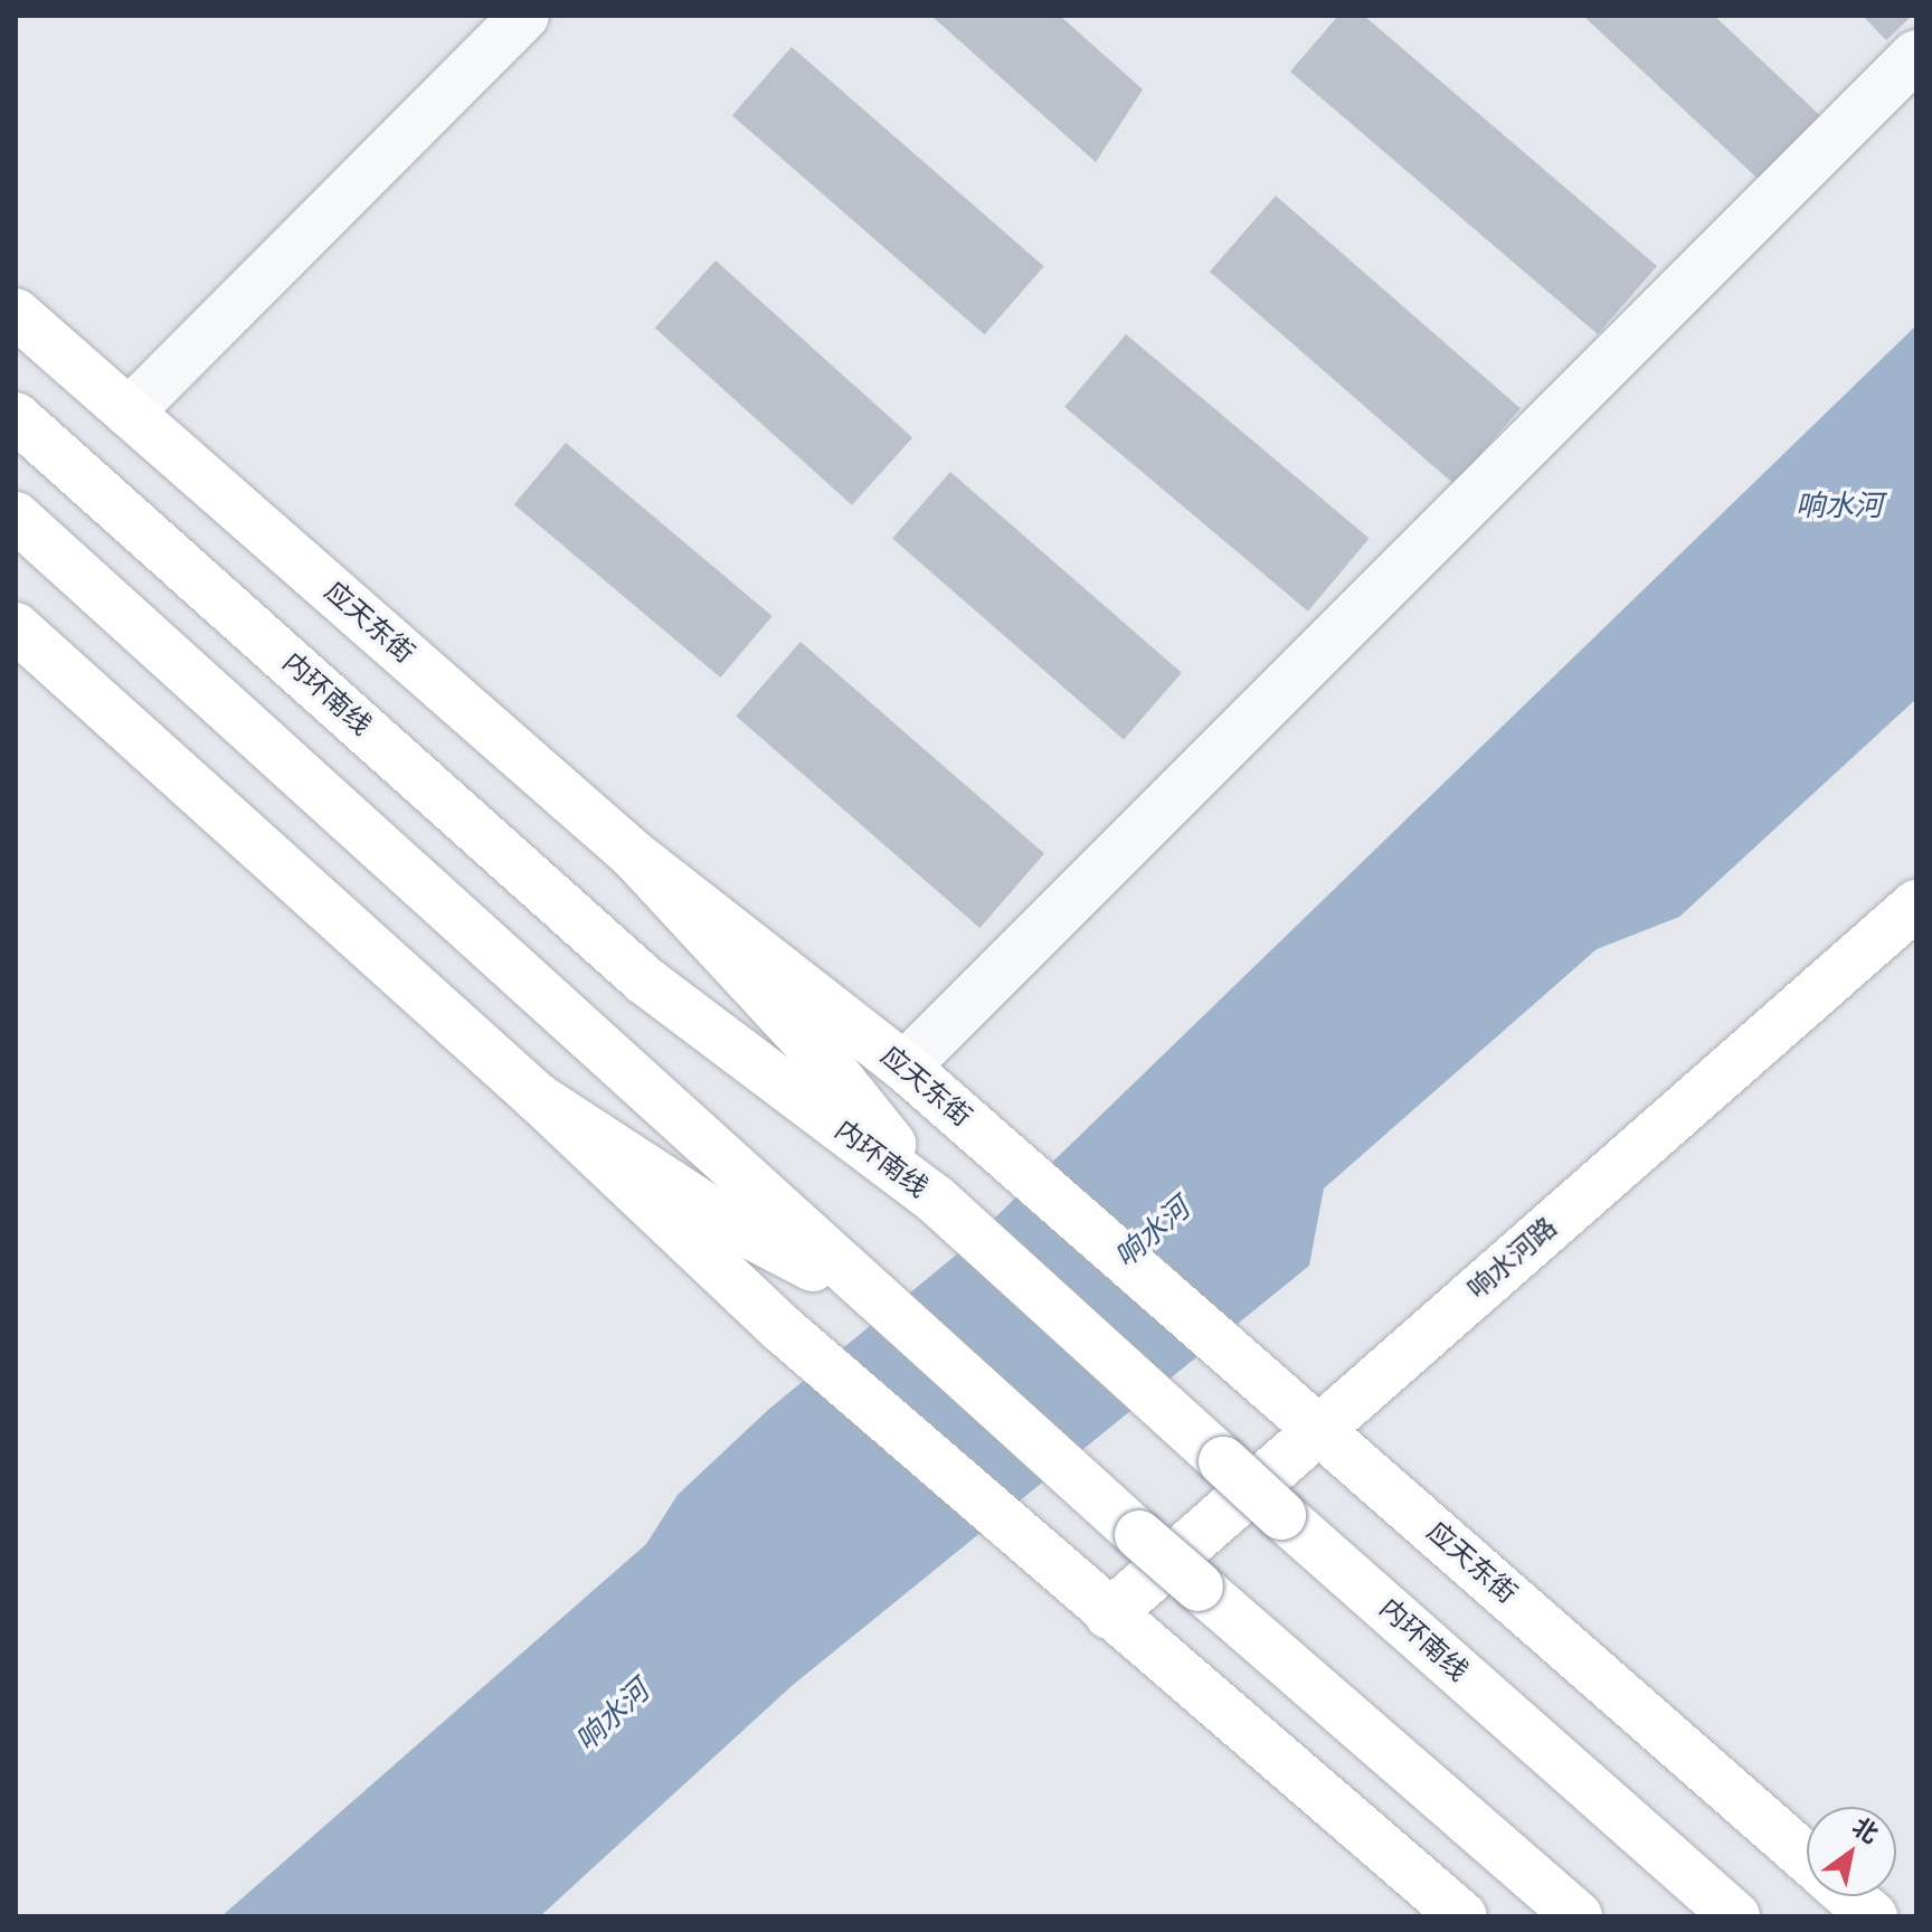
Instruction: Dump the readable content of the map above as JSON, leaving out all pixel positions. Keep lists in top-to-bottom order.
{
  "streets": {
    "main road": ["应天东街", "内环南线", "响水河路"]
  },
  "crossings": [
    ["应天东街", "响水河路"]
  ],
  "water": ["响水河"],
  "north": "top right"
}
